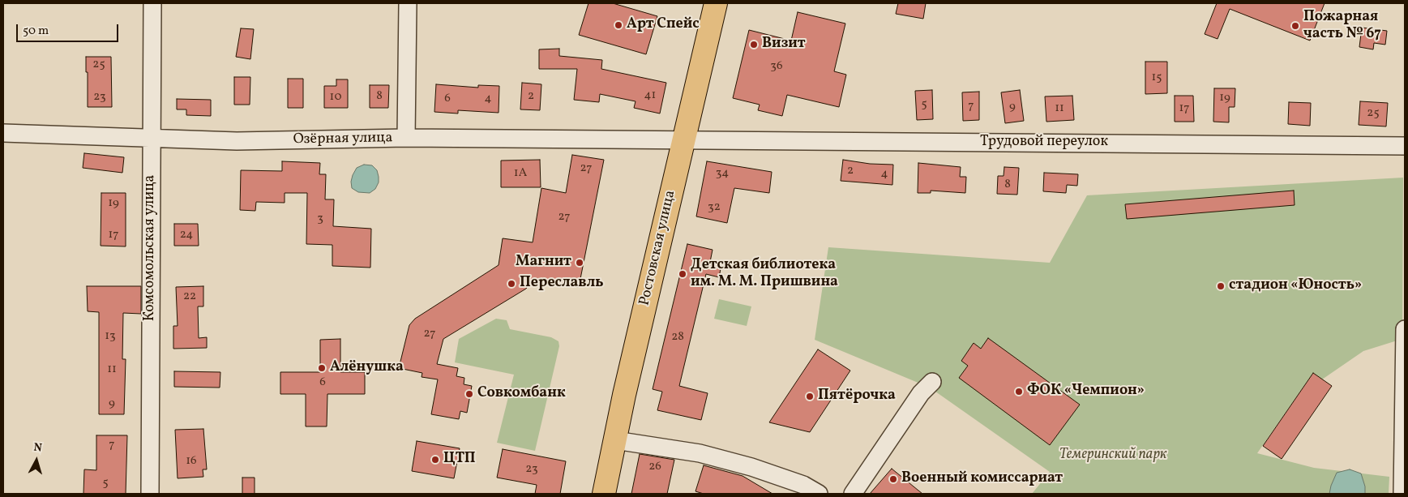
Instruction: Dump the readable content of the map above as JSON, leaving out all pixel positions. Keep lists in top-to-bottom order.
{
  "streets": {
    "main road": ["Ростовская улица"],
    "street": ["Озёрная улица", "Трудовой переулок", "Комсомольская улица"]
  },
  "crossings": [
    ["Озёрная улица", "Трудовой переулок"],
    ["Озёрная улица", "Комсомольская улица"],
    ["Озёрная улица", "Ростовская улица"],
    ["Трудовой переулок", "Ростовская улица"]
  ],
  "parks": ["Темеринский парк"],
  "places": [
    "Арт Спейс",
    "Пожарная часть № 67",
    "Визит",
    "Магнит",
    "Детская библиотека им. М. М. Пришвина",
    "Переславль",
    "стадион «Юность»",
    "Алёнушка",
    "ФОК «Чемпион»",
    "Совкомбанк",
    "Пятёрочка",
    "ЦТП",
    "Военный комиссариат"
  ],
  "house_numbers": [
    "25",
    "36",
    "15",
    "41",
    "8",
    "2",
    "23",
    "10",
    "19",
    "6",
    "4",
    "5",
    "7",
    "9",
    "11",
    "17",
    "25",
    "27",
    "2",
    "1А",
    "34",
    "4",
    "8",
    "19",
    "32",
    "27",
    "3",
    "17",
    "24",
    "22",
    "27",
    "13",
    "28",
    "11",
    "6",
    "9",
    "7",
    "16",
    "26",
    "23",
    "5"
  ],
  "scale_bar": "50 m",
  "north": "top"
}
